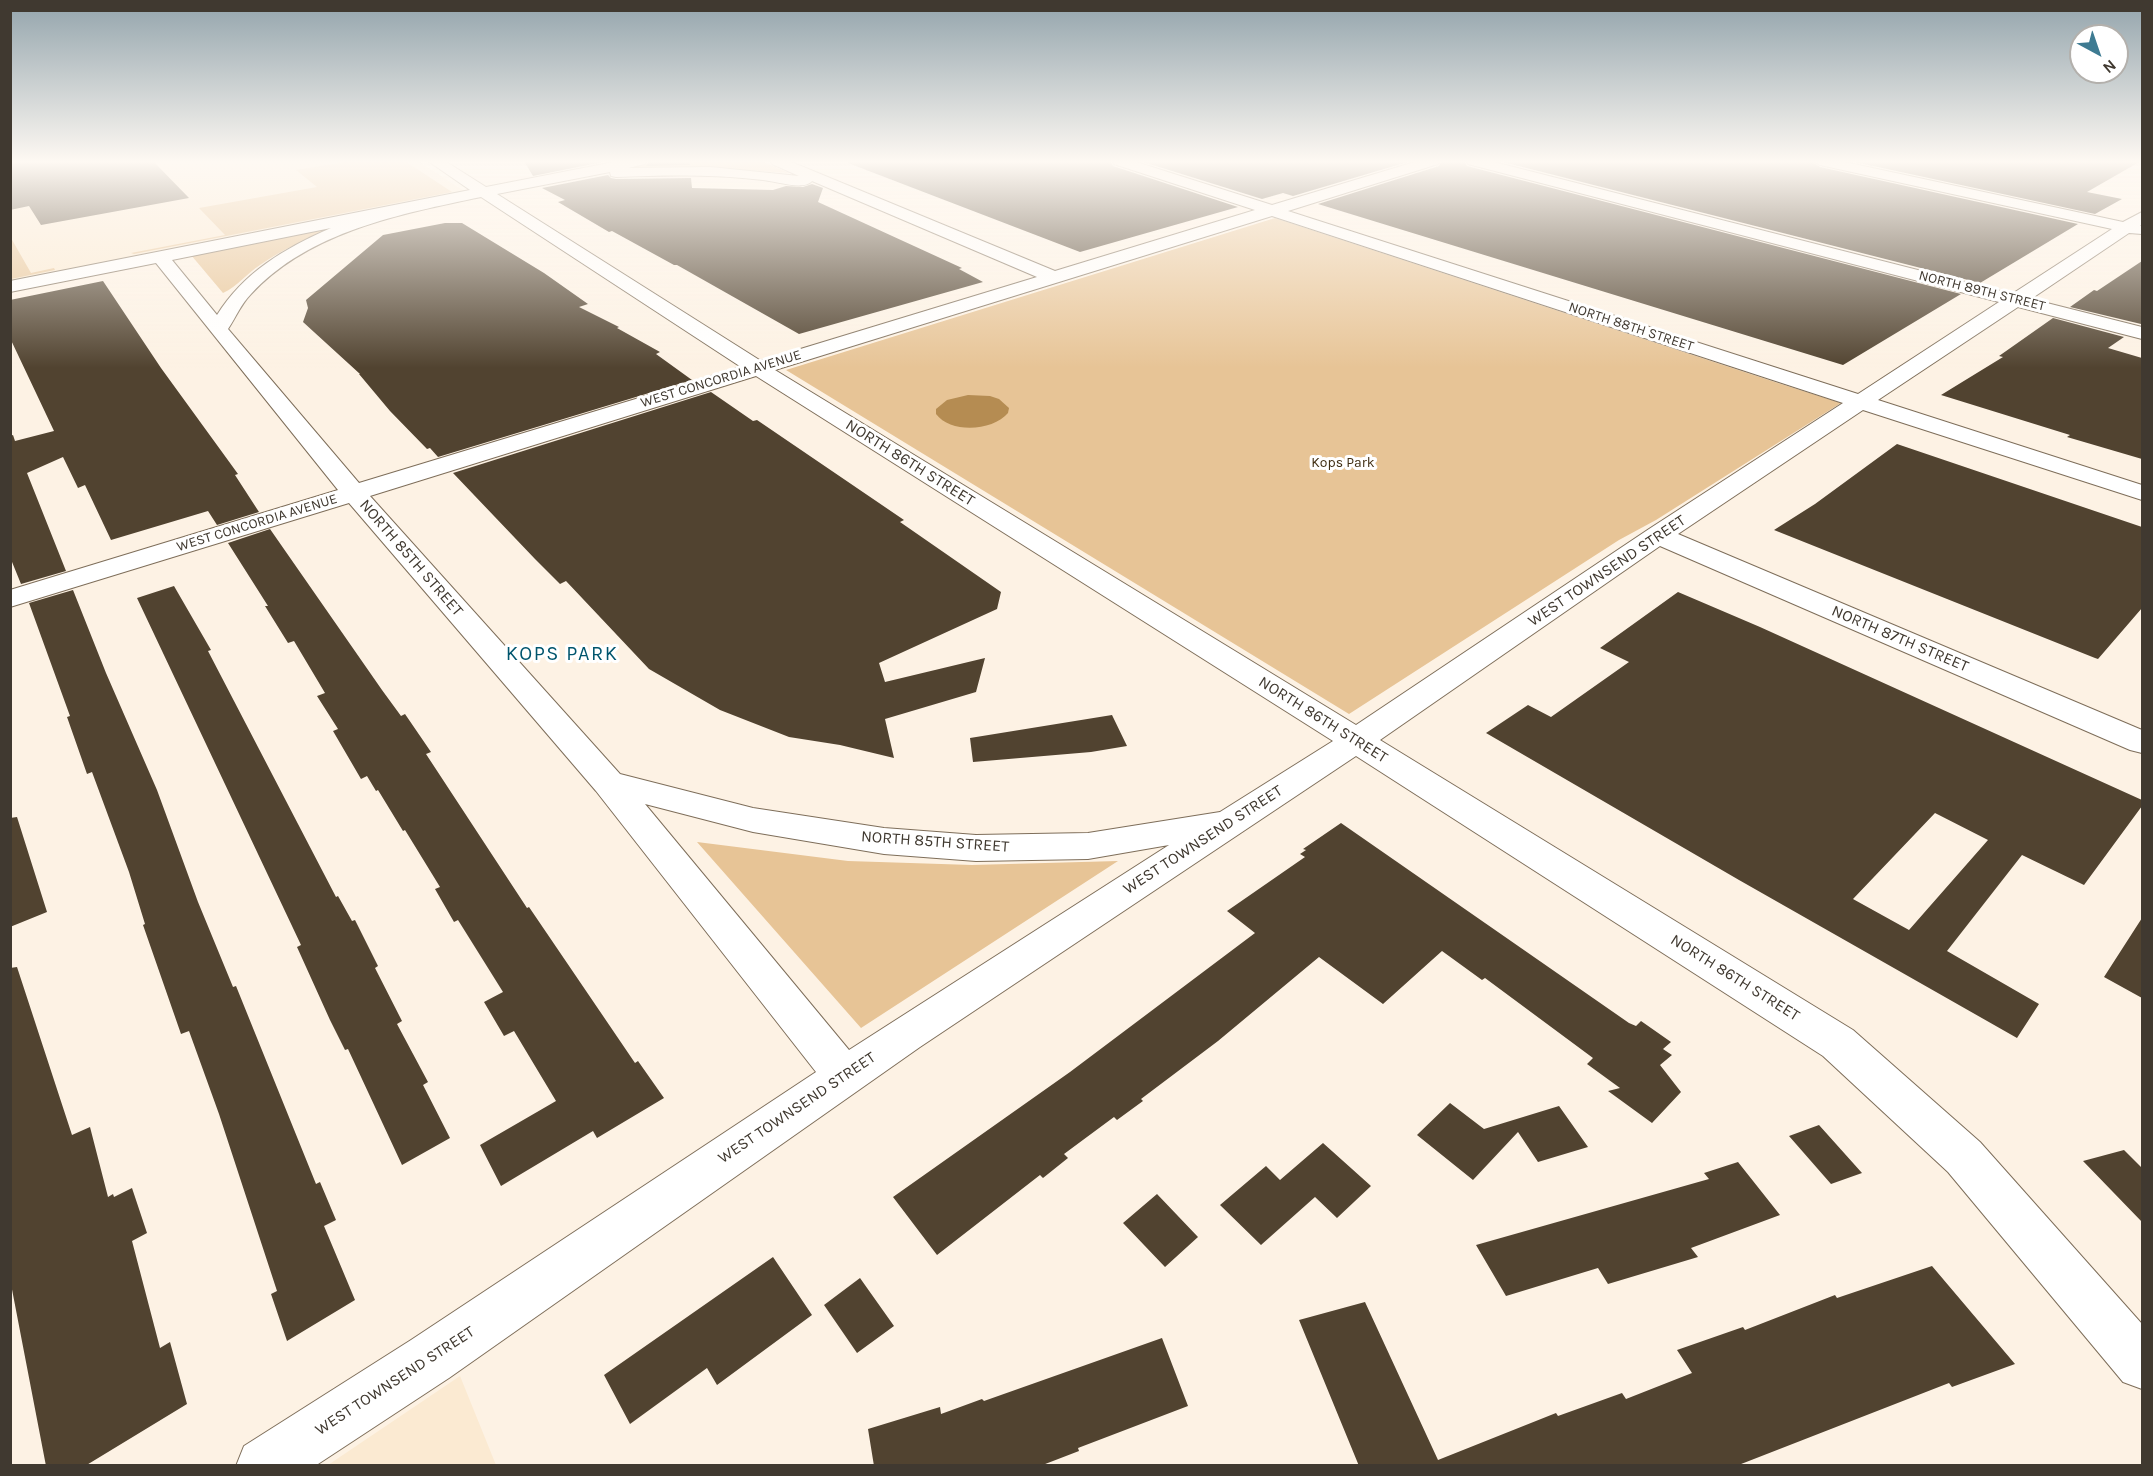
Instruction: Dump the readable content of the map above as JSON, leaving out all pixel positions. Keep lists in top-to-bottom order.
{
  "streets": {
    "street": [
      "NORTH 89TH STREET",
      "NORTH 88TH STREET",
      "WEST CONCORDIA AVENUE",
      "NORTH 86TH STREET",
      "NORTH 85TH STREET",
      "WEST TOWNSEND STREET",
      "NORTH 87TH STREET"
    ]
  },
  "crossings": [
    ["NORTH 89TH STREET", "WEST TOWNSEND STREET"],
    ["NORTH 88TH STREET", "WEST TOWNSEND STREET"],
    ["WEST CONCORDIA AVENUE", "NORTH 86TH STREET"],
    ["WEST CONCORDIA AVENUE", "NORTH 85TH STREET"],
    ["NORTH 86TH STREET", "WEST TOWNSEND STREET"],
    ["NORTH 85TH STREET", "WEST TOWNSEND STREET"],
    ["WEST TOWNSEND STREET", "NORTH 87TH STREET"]
  ],
  "districts": ["KOPS PARK"],
  "parks": ["Kops Park"],
  "north": "bottom right"
}
